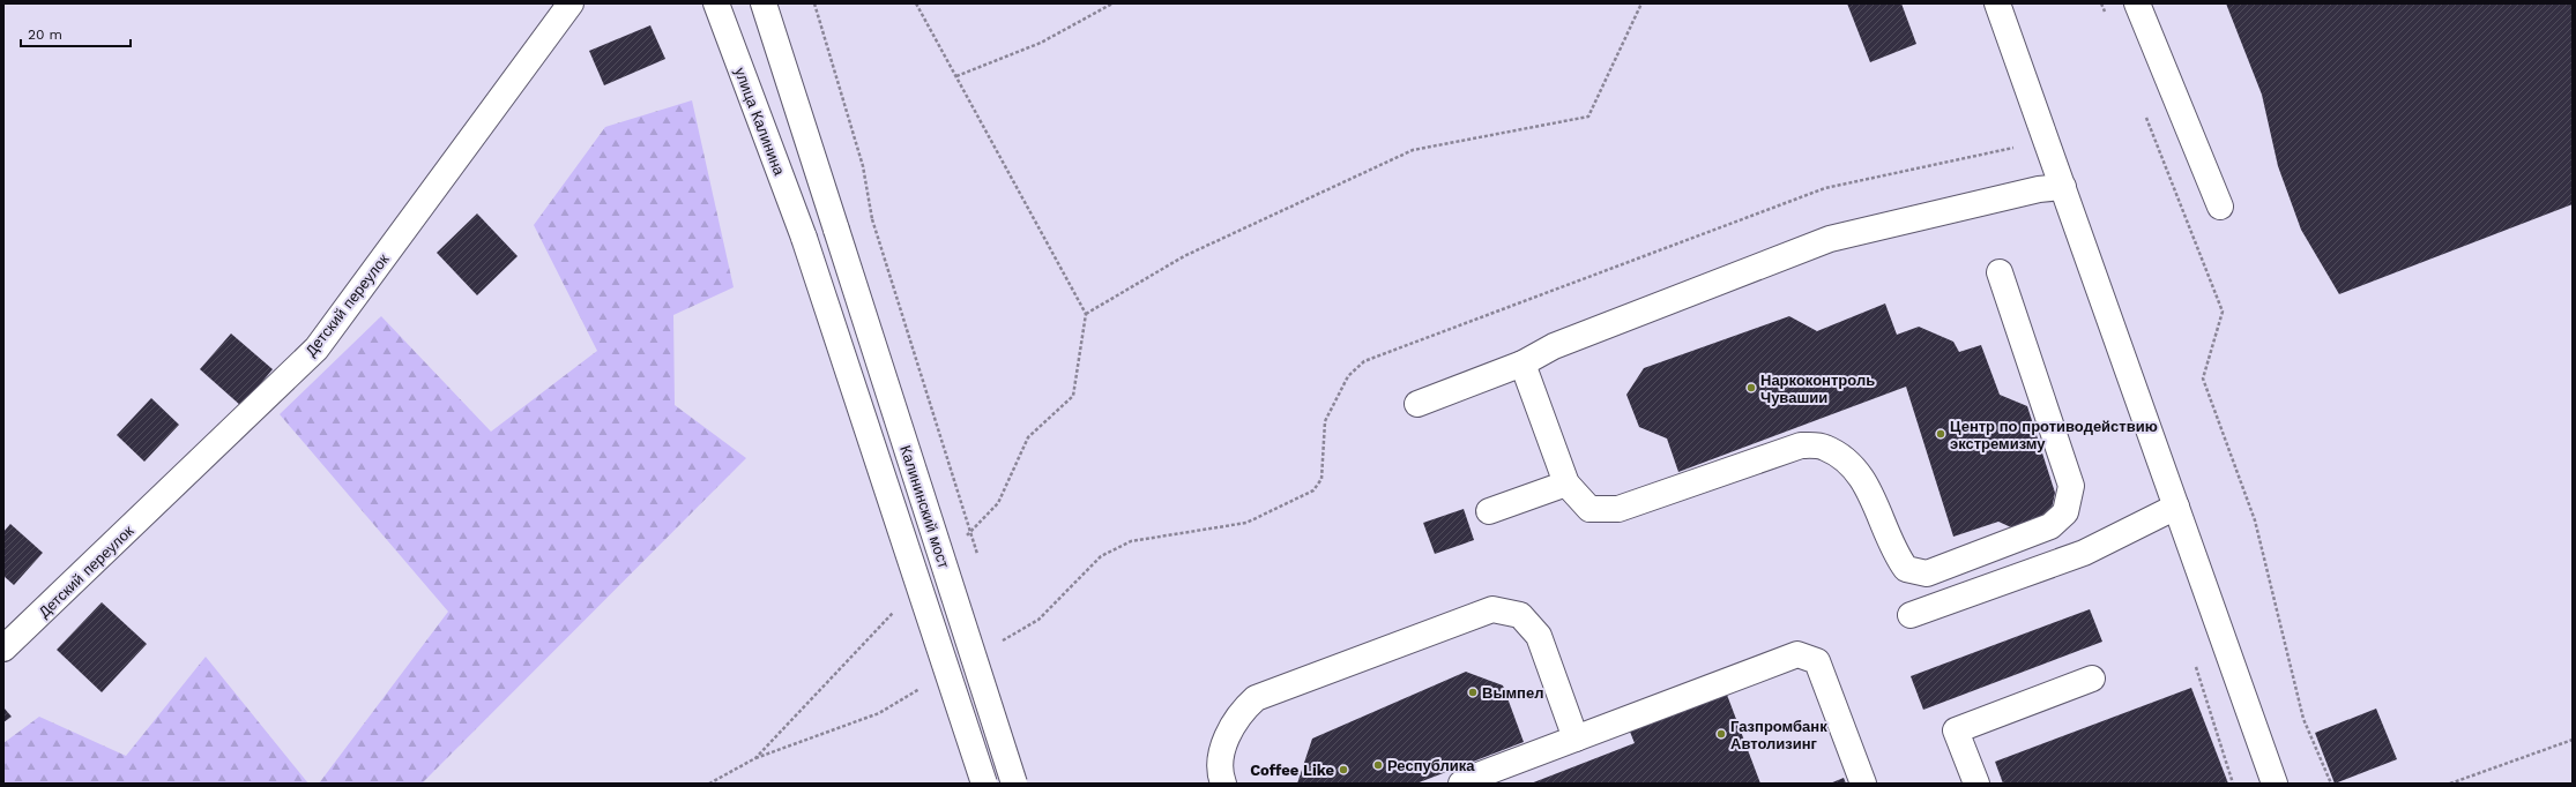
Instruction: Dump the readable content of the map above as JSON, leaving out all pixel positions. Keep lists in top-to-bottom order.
{
  "streets": {
    "street": ["улица Калинина", "Детский переулок", "Калининский мост"]
  },
  "crossings": [
    ["улица Калинина", "Калининский мост"]
  ],
  "places": [
    "Наркоконтроль Чувашии",
    "Центр по противодействию экстремизму",
    "Вымпел",
    "Газпромбанк Автолизинг",
    "Республика",
    "Coffee Like"
  ],
  "scale_bar": "20 m"
}
